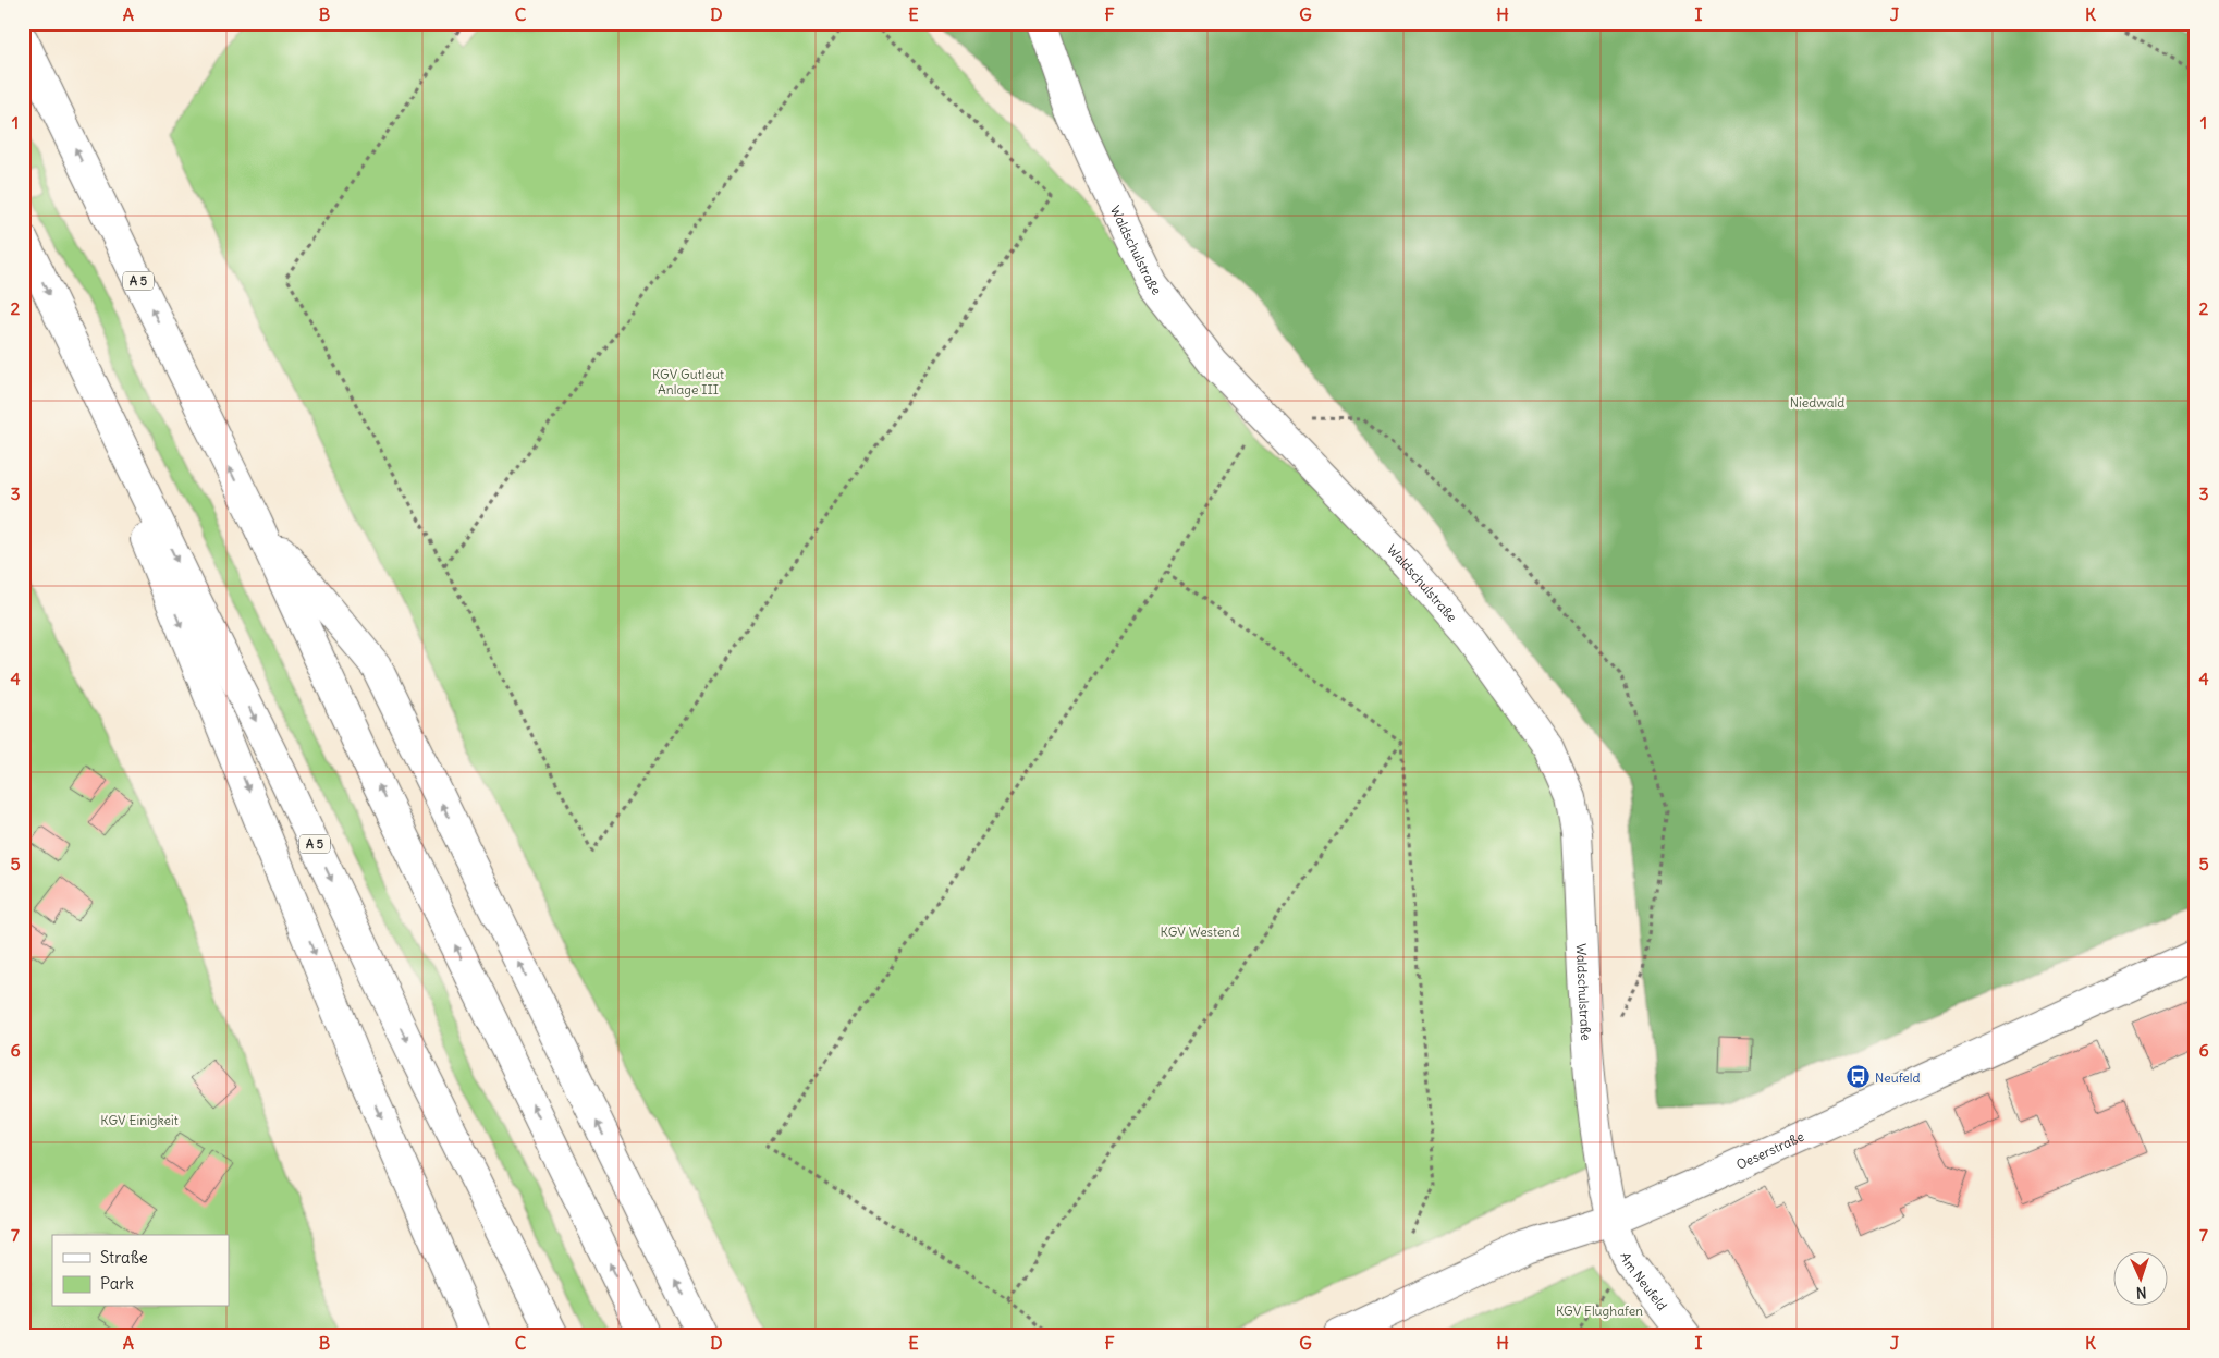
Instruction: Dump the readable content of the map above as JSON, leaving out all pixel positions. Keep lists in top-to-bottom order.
{
  "streets": {
    "main road": [
      "Waldschulstraße",
      "A 5",
      "Oeserstraße",
      "Am Neufeld"
    ]
  },
  "crossings": [
    ["Waldschulstraße", "Oeserstraße"],
    ["Waldschulstraße", "Am Neufeld"],
    ["Oeserstraße", "Am Neufeld"]
  ],
  "parks": [
    "KGV Gutleut Anlage III",
    "Niedwald",
    "KGV Westend",
    "KGV Einigkeit",
    "KGV Flughafen"
  ],
  "places": {
    "bus stop": ["Neufeld"]
  },
  "legend": ["Straße", "Park"],
  "north": "bottom",
  "grid": {
    "columns": [
      "A",
      "B",
      "C",
      "D",
      "E",
      "F",
      "G",
      "H",
      "I",
      "J",
      "K"
    ],
    "rows": [
      "1",
      "2",
      "3",
      "4",
      "5",
      "6",
      "7"
    ]
  }
}
